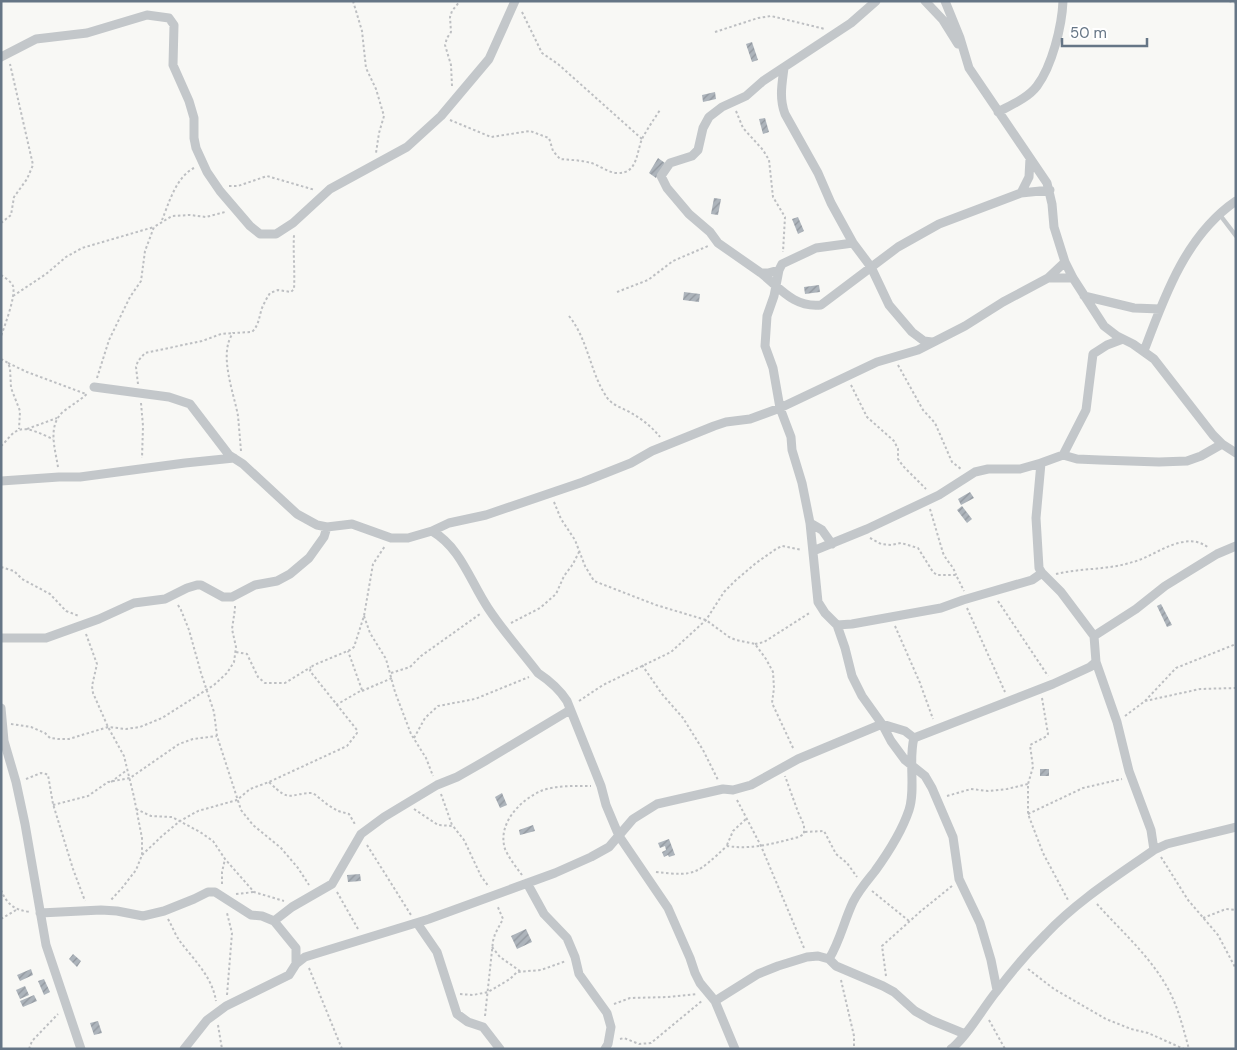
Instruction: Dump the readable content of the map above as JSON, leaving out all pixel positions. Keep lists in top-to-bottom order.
{
  "scale_bar": "50 m"
}
